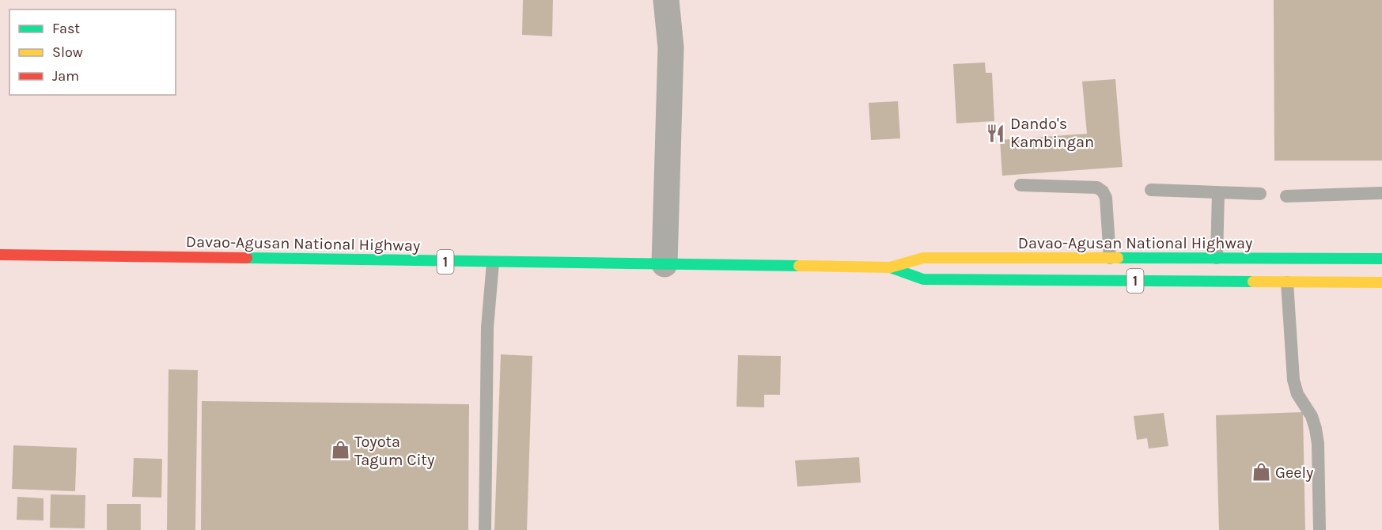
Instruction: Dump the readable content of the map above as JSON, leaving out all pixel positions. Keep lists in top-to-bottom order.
{
  "streets": {
    "highway": ["Davao-Agusan National Highway", "1"]
  },
  "places": {
    "restaurant": ["Dando's Kambingan"],
    "shop": ["Toyota Tagum City", "Geely"]
  },
  "legend": ["Fast", "Slow", "Jam"]
}
